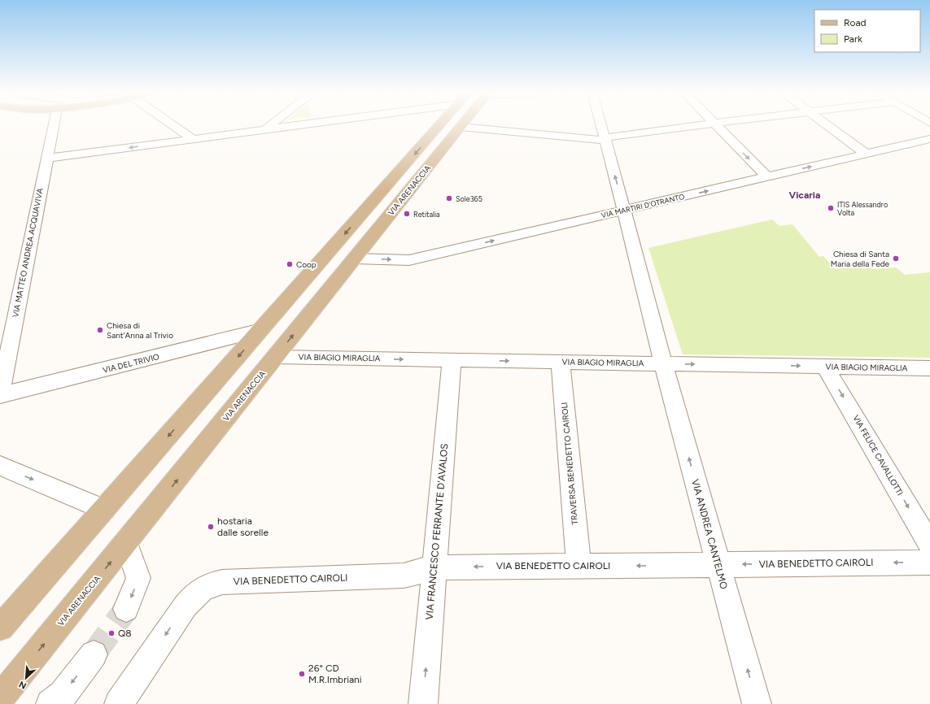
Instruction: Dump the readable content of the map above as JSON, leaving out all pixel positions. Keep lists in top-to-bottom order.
{
  "streets": {
    "main road": ["VIA ARENACCIA"],
    "street": [
      "VIA MARTIRI D'OTRANTO",
      "VIA MATTEO ANDREA ACQUAVIVA",
      "VIA BIAGIO MIRAGLIA",
      "VIA DEL TRIVIO",
      "VIA FELICE CAVALLOTTI",
      "TRAVERSA BENEDETTO CAIROLI",
      "VIA FRANCESCO FERRANTE D'AVALOS",
      "VIA ANDREA CANTELMO",
      "VIA BENEDETTO CAIROLI"
    ]
  },
  "crossings": [
    ["VIA ARENACCIA", "VIA MARTIRI D'OTRANTO"],
    ["VIA ARENACCIA", "VIA BIAGIO MIRAGLIA"],
    ["VIA MARTIRI D'OTRANTO", "VIA ANDREA CANTELMO"],
    ["VIA MATTEO ANDREA ACQUAVIVA", "VIA DEL TRIVIO"],
    ["VIA BIAGIO MIRAGLIA", "VIA FELICE CAVALLOTTI"],
    ["VIA BIAGIO MIRAGLIA", "TRAVERSA BENEDETTO CAIROLI"],
    ["VIA BIAGIO MIRAGLIA", "VIA FRANCESCO FERRANTE D'AVALOS"],
    ["VIA BIAGIO MIRAGLIA", "VIA ANDREA CANTELMO"],
    ["TRAVERSA BENEDETTO CAIROLI", "VIA BENEDETTO CAIROLI"],
    ["VIA FRANCESCO FERRANTE D'AVALOS", "VIA BENEDETTO CAIROLI"],
    ["VIA ANDREA CANTELMO", "VIA BENEDETTO CAIROLI"]
  ],
  "one_way": [
    "VIA BIAGIO MIRAGLIA",
    "VIA FELICE CAVALLOTTI",
    "VIA FRANCESCO FERRANTE D'AVALOS",
    "VIA ANDREA CANTELMO",
    "VIA BENEDETTO CAIROLI"
  ],
  "districts": ["Vicaria"],
  "places": [
    "Sole365",
    "ITIS Alessandro Volta",
    "Retitalia",
    "Chiesa di Santa Maria della Fede",
    "Coop",
    "Chiesa di Sant'Anna al Trivio",
    "hostaria dalle sorelle",
    "Q8",
    "26° CD M.R.Imbriani"
  ],
  "legend": ["Road", "Park"],
  "north": "bottom left"
}
